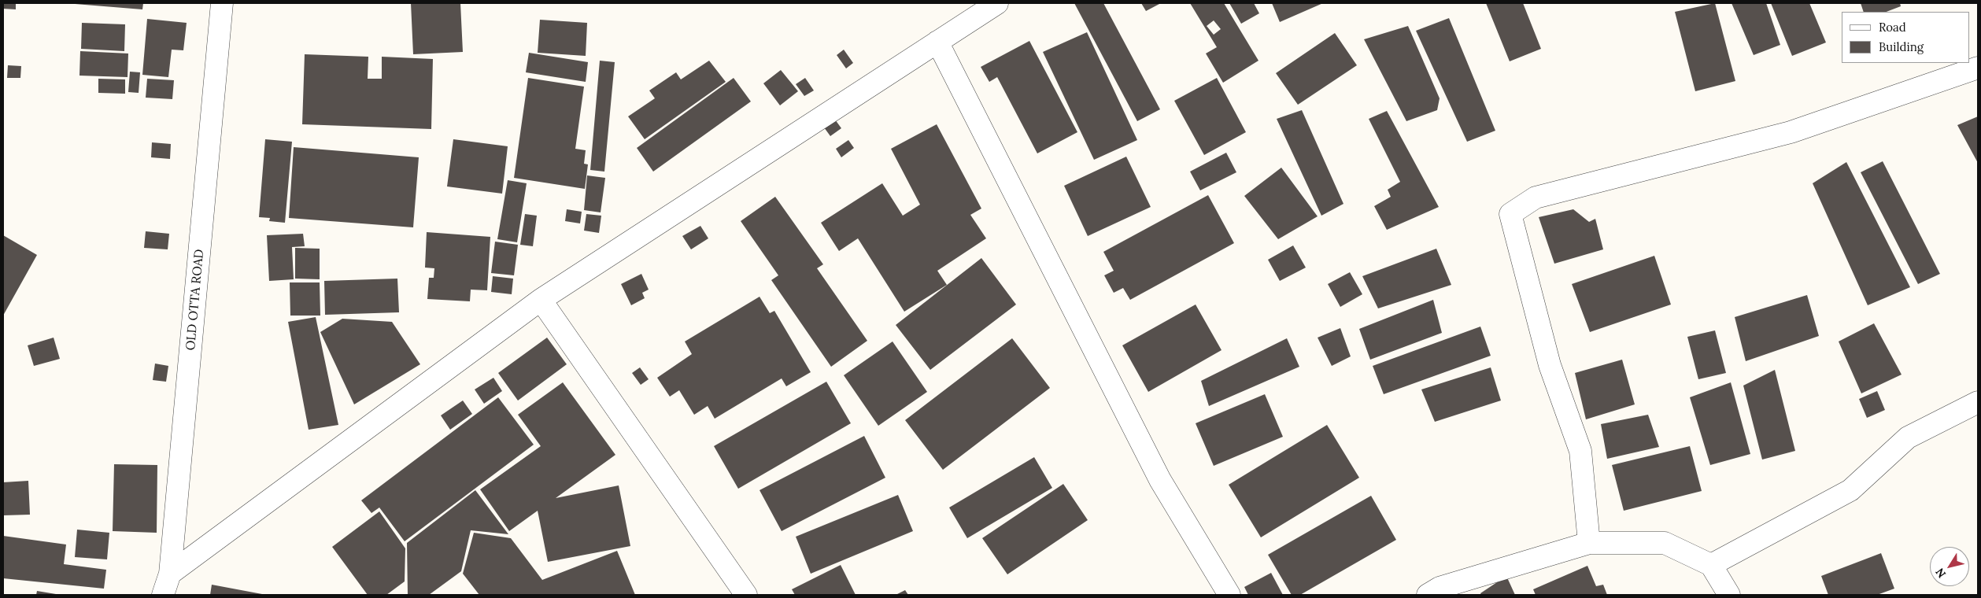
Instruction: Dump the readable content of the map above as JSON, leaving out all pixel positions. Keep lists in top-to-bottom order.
{
  "streets": {
    "street": ["OLD OTTA ROAD"]
  },
  "legend": ["Road", "Building"],
  "north": "bottom left"
}
